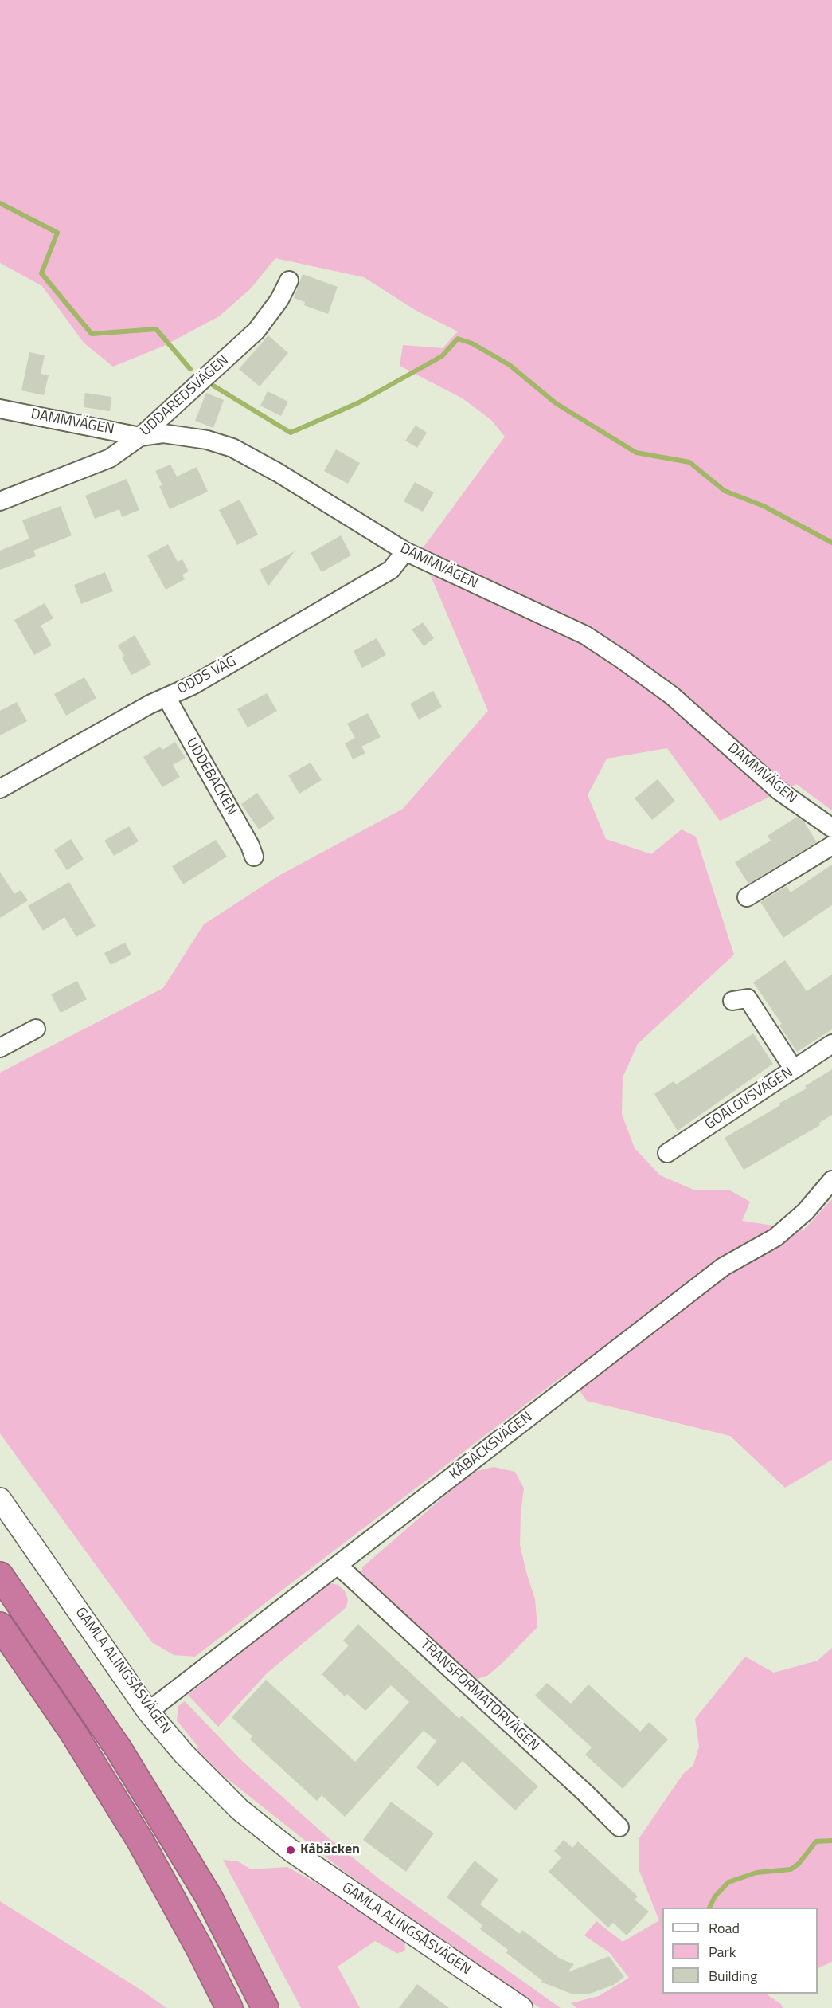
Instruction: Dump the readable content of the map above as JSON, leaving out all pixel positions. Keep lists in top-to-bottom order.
{
  "streets": {
    "street": [
      "UDDAREDSVÄGEN",
      "DAMMVÄGEN",
      "ODDS VÄG",
      "UDDEBACKEN",
      "GOALOVSVÄGEN",
      "KÅBÄCKSVÄGEN",
      "GAMLA ALINGSÅSVÄGEN",
      "TRANSFORMATORVÄGEN"
    ]
  },
  "crossings": [
    ["UDDAREDSVÄGEN", "DAMMVÄGEN"],
    ["DAMMVÄGEN", "ODDS VÄG"],
    ["ODDS VÄG", "UDDEBACKEN"],
    ["KÅBÄCKSVÄGEN", "GAMLA ALINGSÅSVÄGEN"],
    ["KÅBÄCKSVÄGEN", "TRANSFORMATORVÄGEN"]
  ],
  "places": ["Kåbäcken"],
  "legend": ["Road", "Park", "Building"]
}
